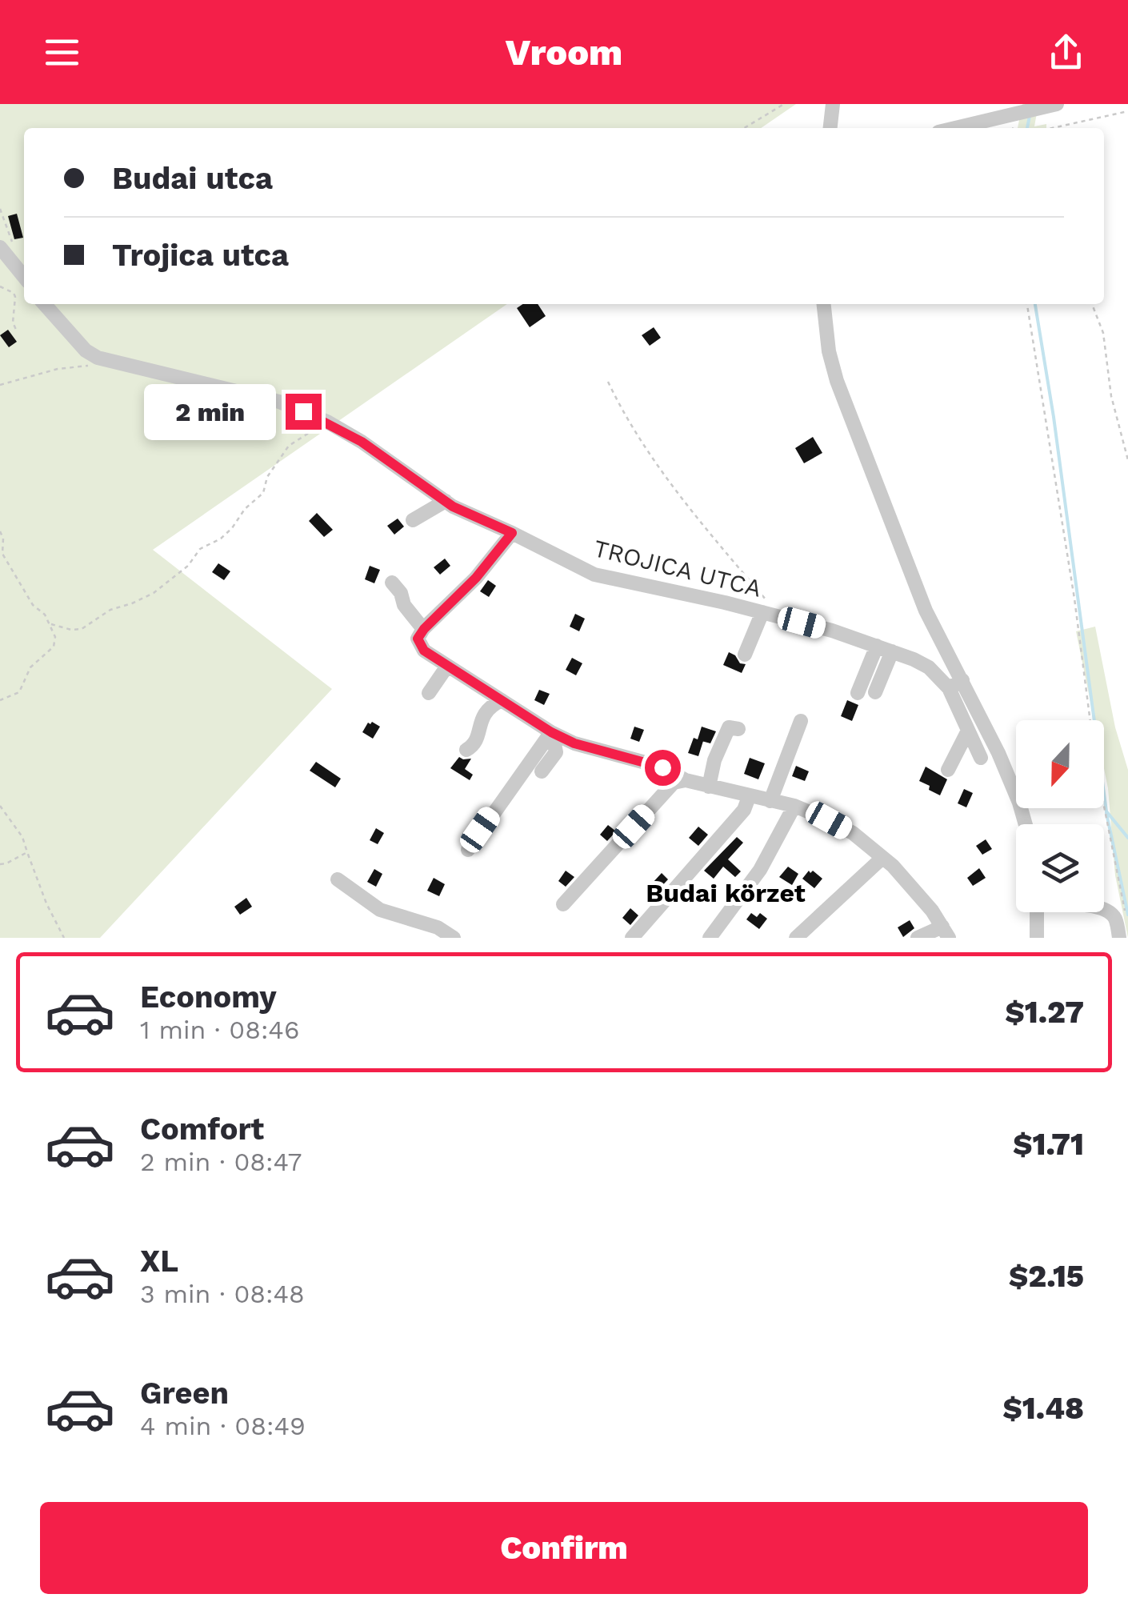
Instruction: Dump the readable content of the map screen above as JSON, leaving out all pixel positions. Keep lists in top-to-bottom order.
{
  "streets": {
    "street": ["TROJICA UTCA"]
  },
  "districts": ["Budai körzet"],
  "north": "bottom",
  "page": {
    "header": "Vroom",
    "banner": ["Budai utca", "Trojica utca"],
    "bubble": "2 min",
    "list": [
      {
        "name": "Economy",
        "note": "1 min · 08:46",
        "value": "$1.27"
      },
      {
        "name": "Comfort",
        "note": "2 min · 08:47",
        "value": "$1.71"
      },
      {
        "name": "XL",
        "note": "3 min · 08:48",
        "value": "$2.15"
      },
      {
        "name": "Green",
        "note": "4 min · 08:49",
        "value": "$1.48"
      }
    ],
    "buttons": "Confirm"
  }
}
